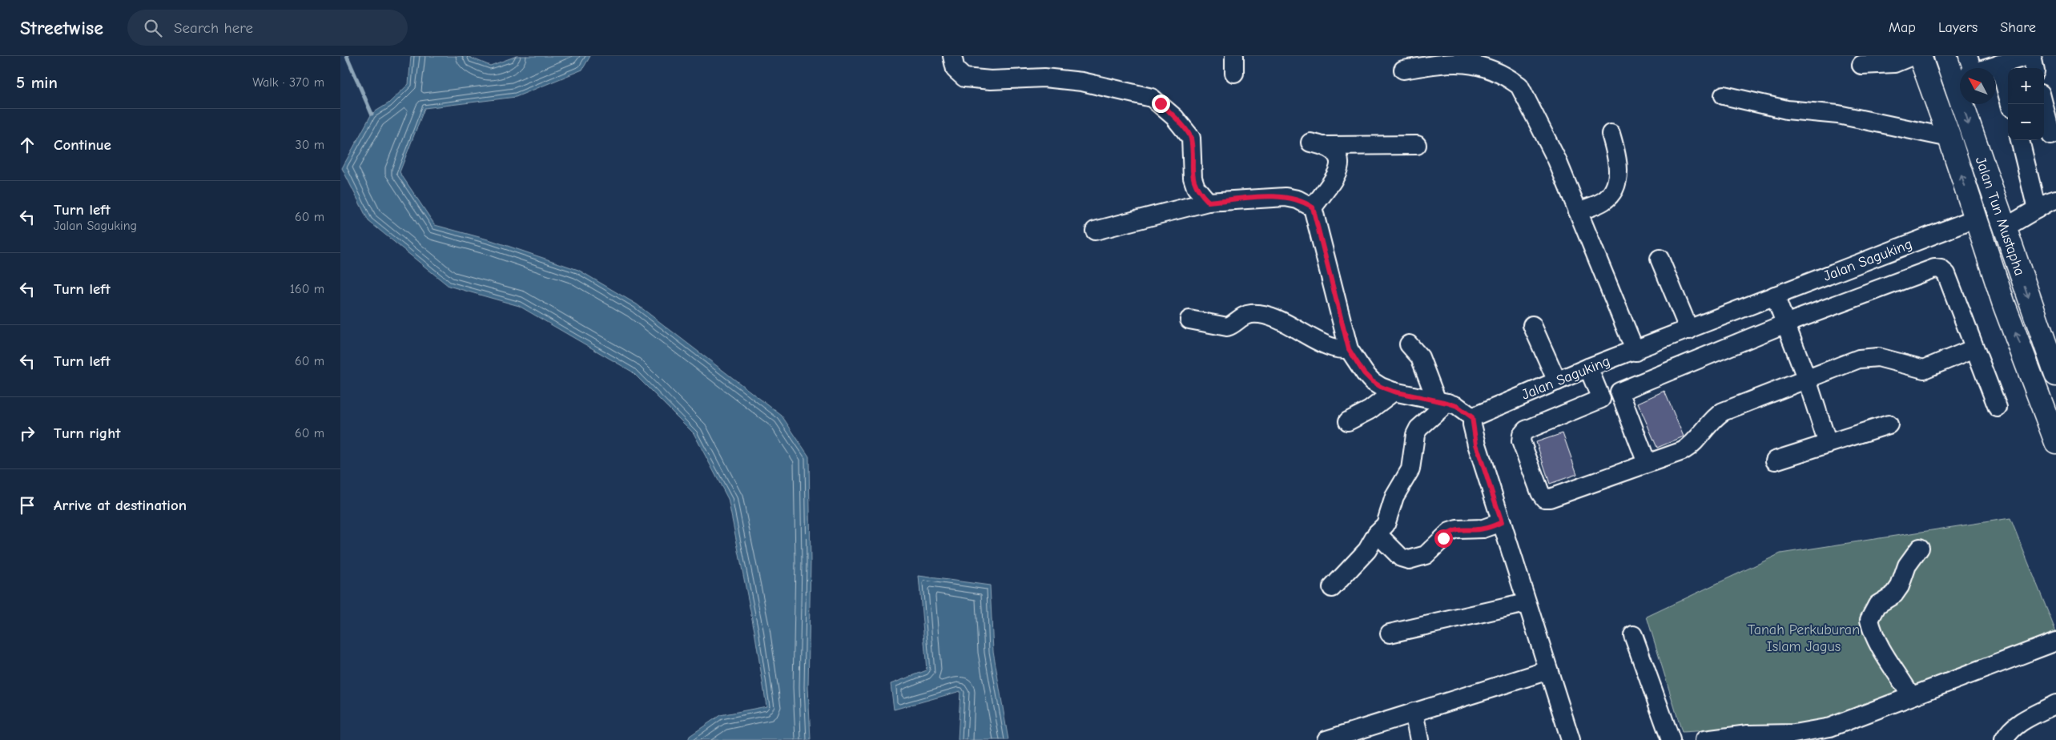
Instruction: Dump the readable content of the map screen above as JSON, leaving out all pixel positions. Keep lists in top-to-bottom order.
{
  "streets": {
    "main road": ["Jalan Tun Mustapha"],
    "street": ["Jalan Saguking"]
  },
  "parks": ["Tanah Perkuburan Islam Jagus"],
  "north": "top left",
  "page": {
    "header": "Streetwise",
    "search": "Search here",
    "nav": ["Map", "Layers", "Share"],
    "heading": ["5 min", "Walk · 370 m"],
    "map_buttons": ["+", "−"],
    "list": [
      ["Continue", "30 m"],
      ["Turn left", "Jalan Saguking", "60 m"],
      ["Turn left", "160 m"],
      ["Turn left", "60 m"],
      ["Turn right", "60 m"],
      "Arrive at destination"
    ]
  }
}
